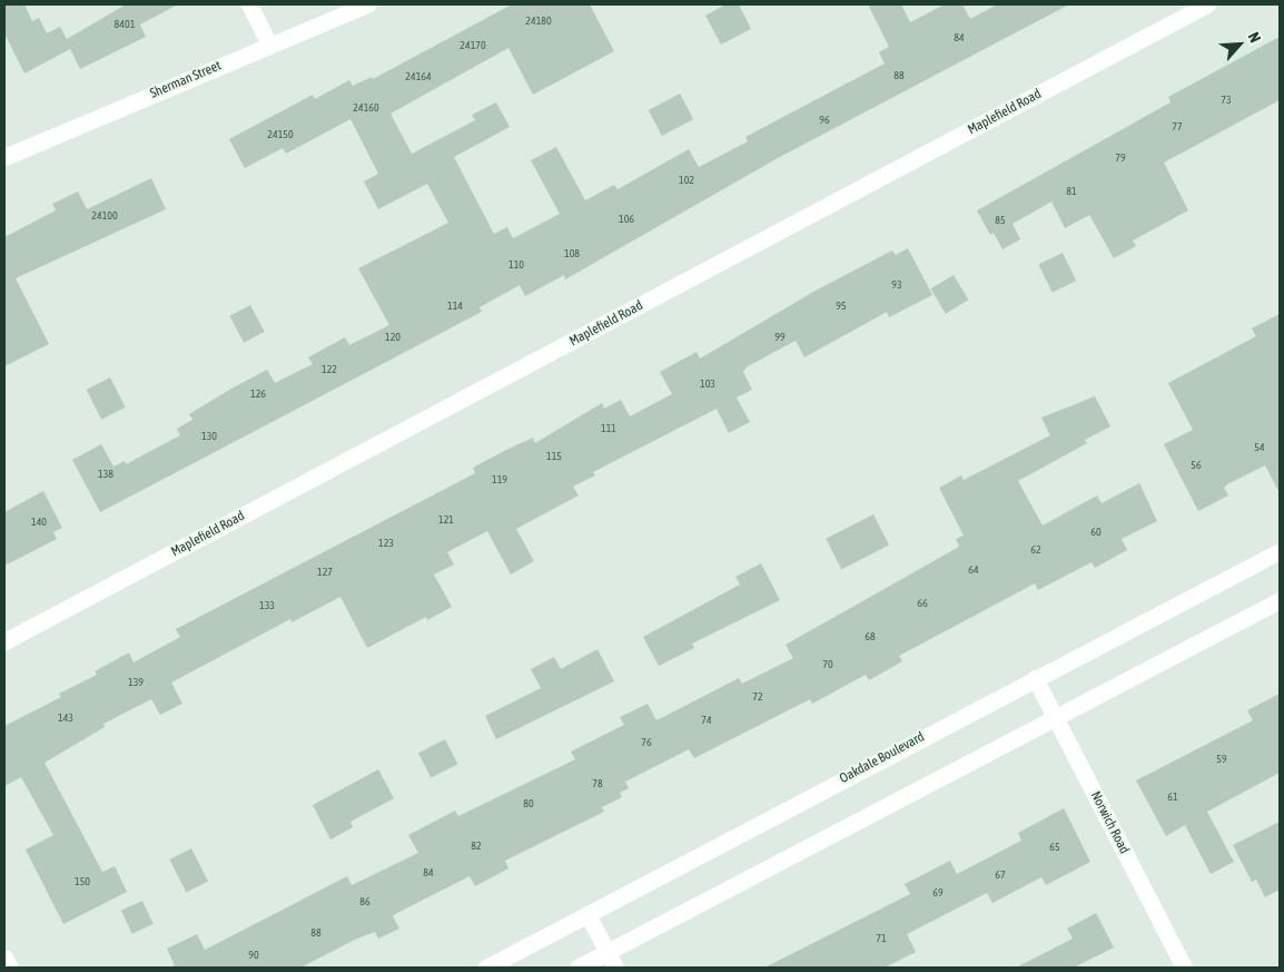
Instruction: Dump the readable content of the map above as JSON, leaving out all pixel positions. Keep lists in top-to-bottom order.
{
  "streets": {
    "street": [
      "Sherman Street",
      "Maplefield Road",
      "Oakdale Boulevard",
      "Norwich Road"
    ]
  },
  "crossings": [
    ["Oakdale Boulevard", "Norwich Road"]
  ],
  "house_numbers": [
    "24180",
    "8401",
    "84",
    "24170",
    "88",
    "24164",
    "73",
    "24160",
    "96",
    "77",
    "24150",
    "79",
    "102",
    "81",
    "24100",
    "106",
    "85",
    "108",
    "110",
    "93",
    "114",
    "95",
    "120",
    "99",
    "122",
    "103",
    "126",
    "111",
    "130",
    "54",
    "115",
    "56",
    "138",
    "119",
    "121",
    "140",
    "60",
    "123",
    "62",
    "64",
    "127",
    "66",
    "133",
    "68",
    "70",
    "139",
    "72",
    "143",
    "74",
    "76",
    "59",
    "78",
    "61",
    "80",
    "82",
    "65",
    "84",
    "67",
    "150",
    "69",
    "86",
    "88",
    "71",
    "90"
  ],
  "north": "top right"
}
